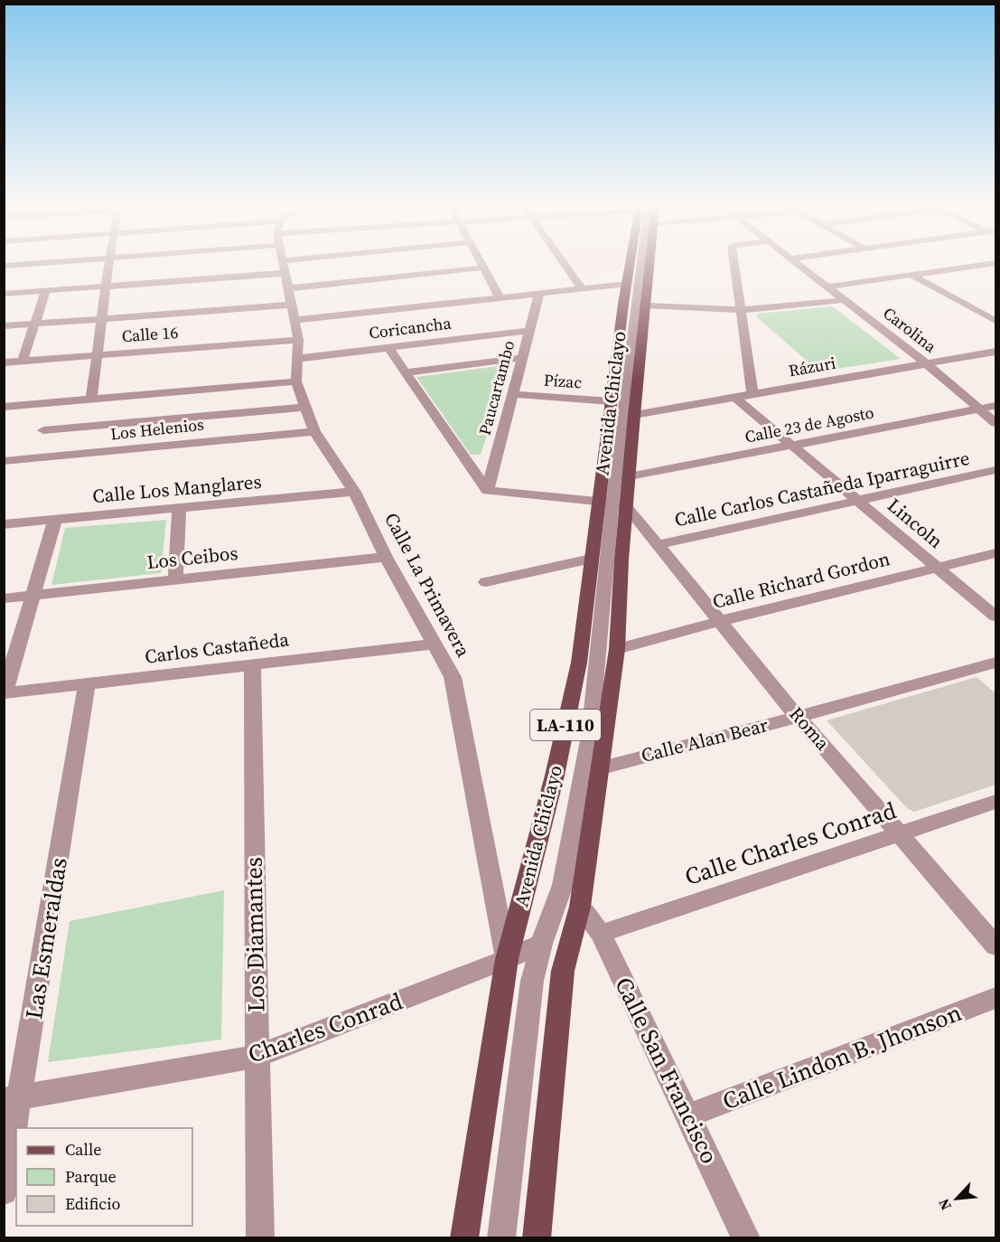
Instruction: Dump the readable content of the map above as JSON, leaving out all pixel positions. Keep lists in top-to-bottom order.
{
  "streets": {
    "main road": ["Avenida Chiclayo", "LA-110"],
    "street": [
      "Coricancha",
      "Carolina",
      "Calle 16",
      "Rázuri",
      "Pízac",
      "Paucartambo",
      "Calle 23 de Agosto",
      "Los Helenios",
      "Calle Los Manglares",
      "Calle Carlos Castañeda Iparraguirre",
      "Lincoln",
      "Los Ceibos",
      "Calle Richard Gordon",
      "Calle La Primavera",
      "Carlos Castañeda",
      "Roma",
      "Calle Alan Bear",
      "Calle Charles Conrad",
      "Los Diamantes",
      "Las Esmeraldas",
      "Charles Conrad",
      "Calle Lindon B. Jhonson",
      "Calle San Francisco"
    ]
  },
  "crossings": [
    ["Coricancha", "Paucartambo"],
    ["Coricancha", "Calle La Primavera"],
    ["Carolina", "Rázuri"],
    ["Carolina", "Calle 23 de Agosto"],
    ["Calle 16", "Calle La Primavera"],
    ["Rázuri", "Avenida Chiclayo"],
    ["Rázuri", "Lincoln"],
    ["Pízac", "Paucartambo"],
    ["Pízac", "Avenida Chiclayo"],
    ["Avenida Chiclayo", "Calle 23 de Agosto"],
    ["Avenida Chiclayo", "Calle Richard Gordon"],
    ["Avenida Chiclayo", "Calle La Primavera"],
    ["Avenida Chiclayo", "Roma"],
    ["Avenida Chiclayo", "Calle Alan Bear"],
    ["Avenida Chiclayo", "Charles Conrad"],
    ["Avenida Chiclayo", "Calle San Francisco"],
    ["Calle 23 de Agosto", "Lincoln"],
    ["Los Helenios", "Calle La Primavera"],
    ["Calle Los Manglares", "Calle La Primavera"],
    ["Calle Carlos Castañeda Iparraguirre", "Lincoln"],
    ["Calle Carlos Castañeda Iparraguirre", "Roma"],
    ["Lincoln", "Calle Richard Gordon"],
    ["Los Ceibos", "Calle La Primavera"],
    ["Calle Richard Gordon", "Roma"],
    ["Calle La Primavera", "Carlos Castañeda"],
    ["Calle La Primavera", "Charles Conrad"],
    ["Carlos Castañeda", "Los Diamantes"],
    ["Carlos Castañeda", "Las Esmeraldas"],
    ["Roma", "Calle Alan Bear"],
    ["Roma", "Calle Charles Conrad"],
    ["Calle Charles Conrad", "Calle San Francisco"],
    ["Los Diamantes", "Charles Conrad"],
    ["Las Esmeraldas", "Charles Conrad"],
    ["Calle Lindon B. Jhonson", "Calle San Francisco"]
  ],
  "legend": ["Calle", "Parque", "Edificio"],
  "north": "bottom left"
}
